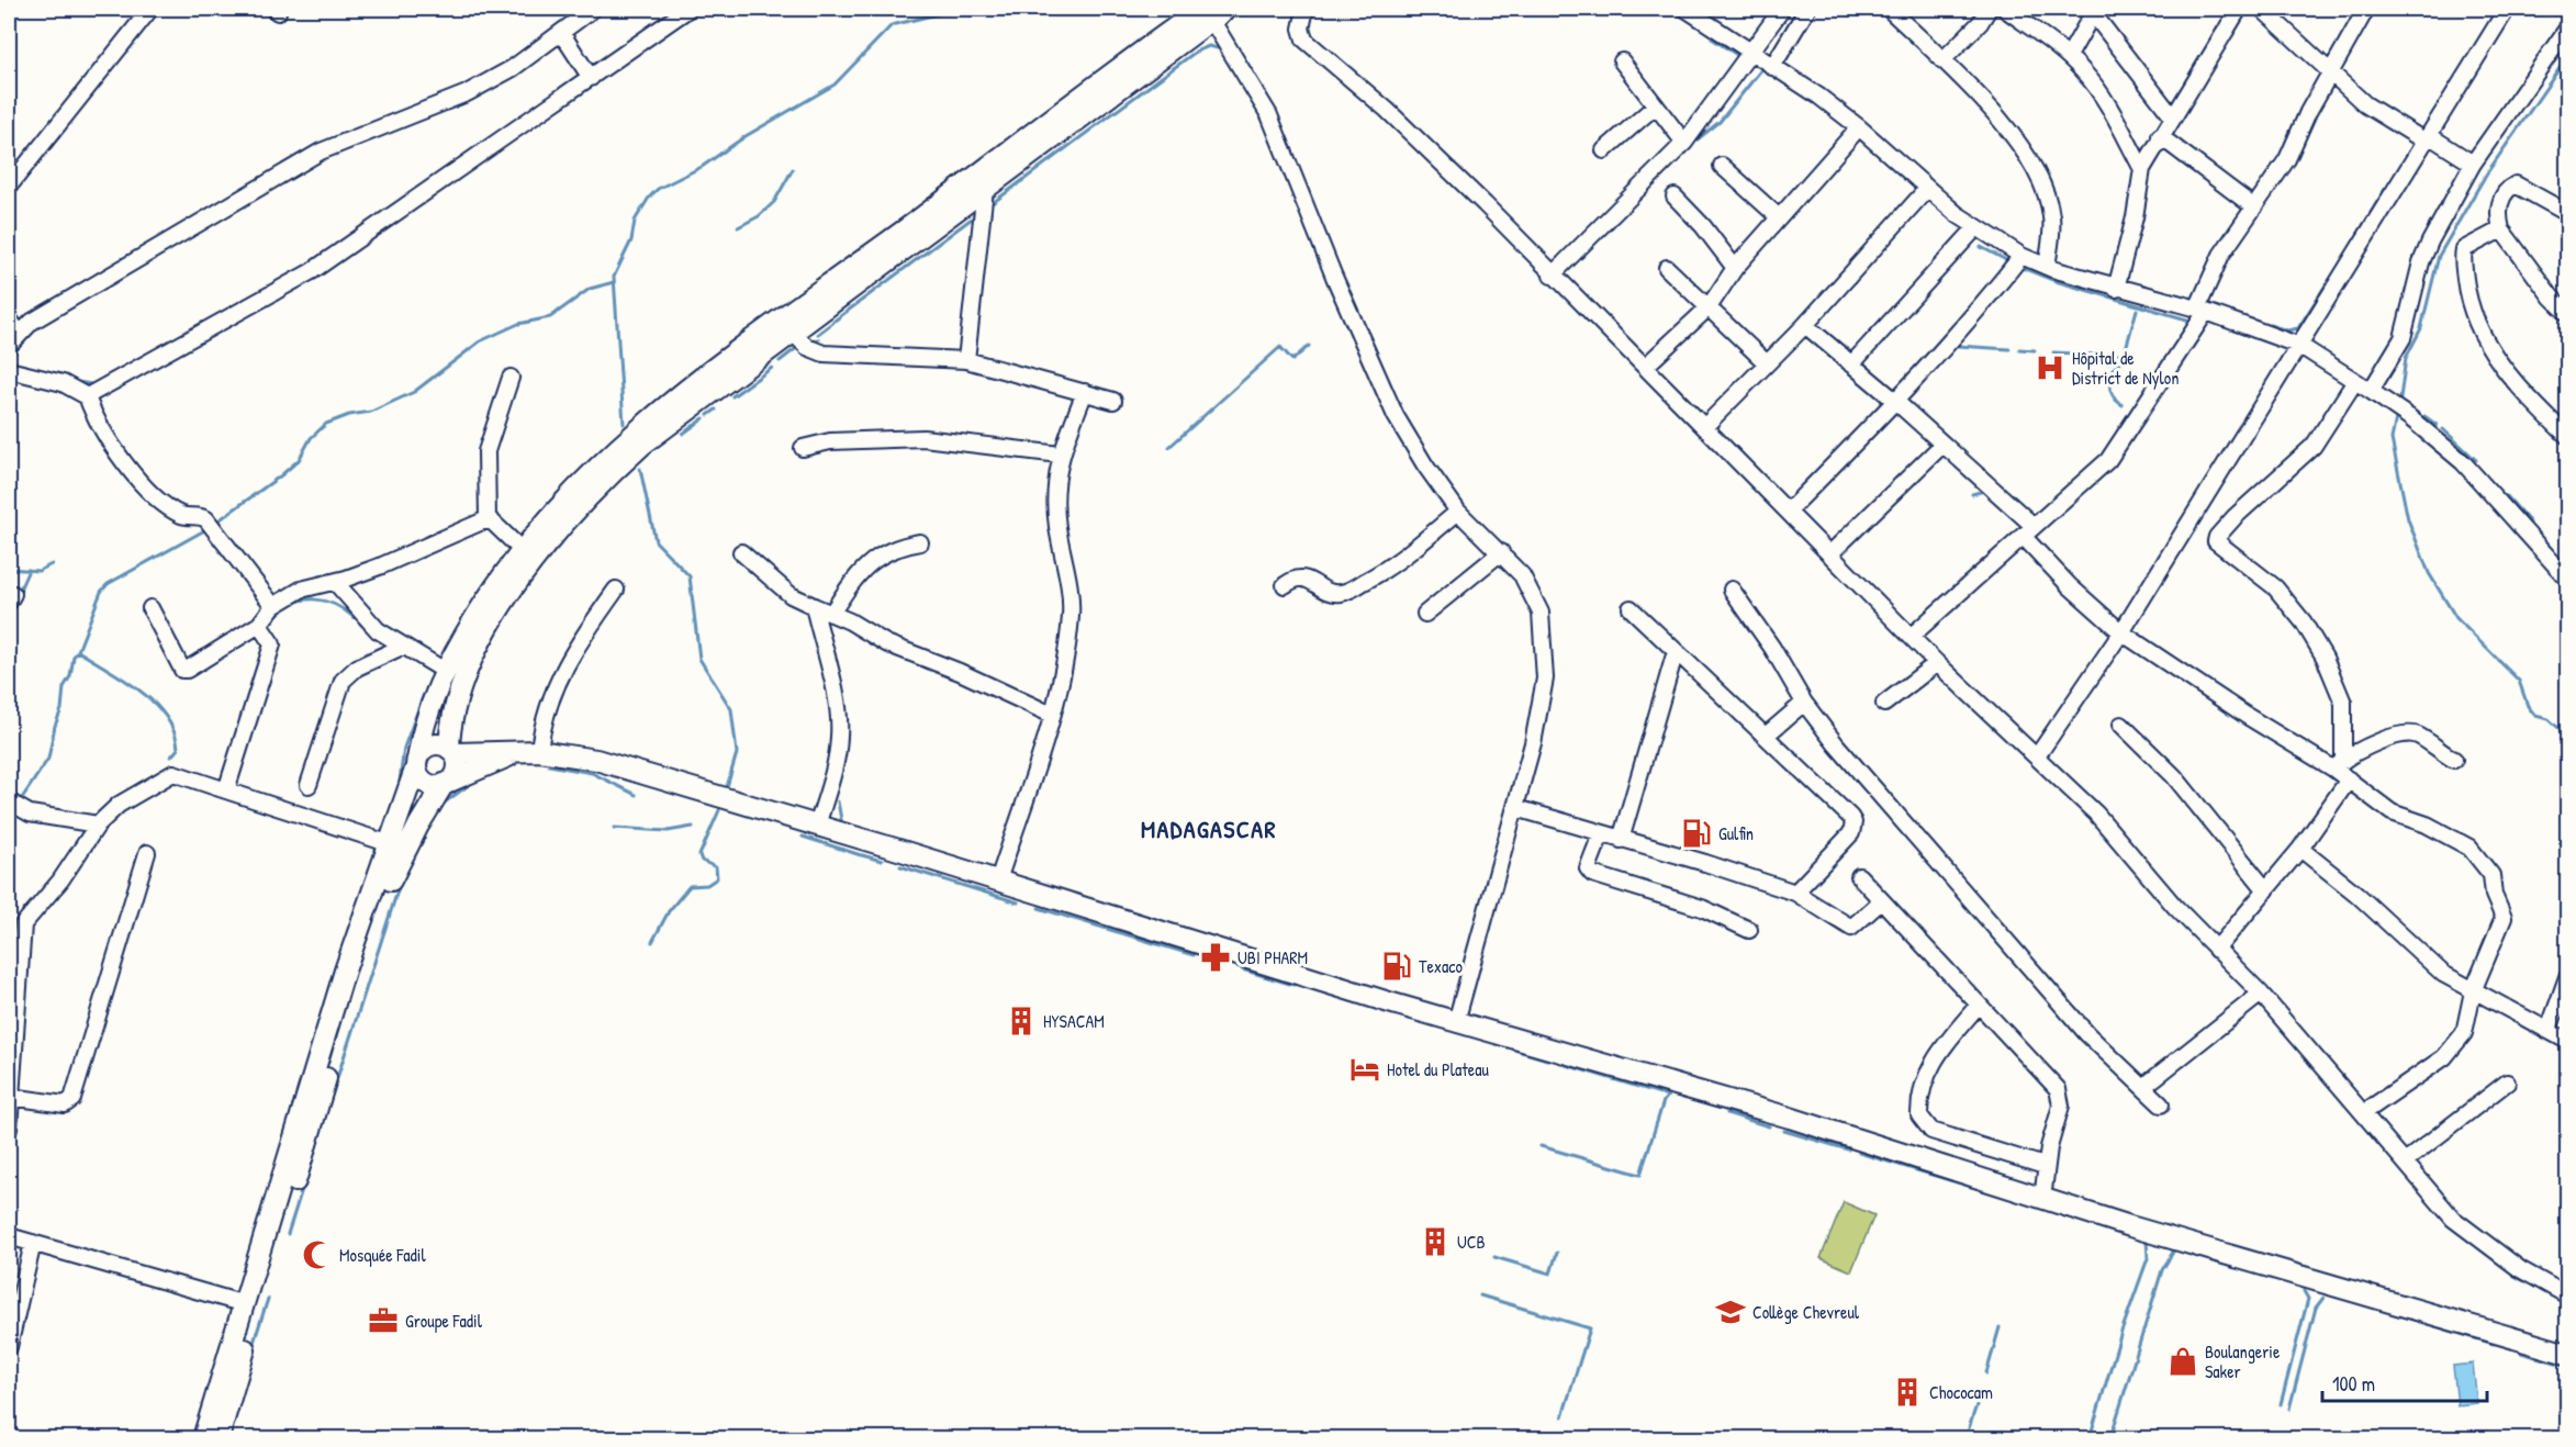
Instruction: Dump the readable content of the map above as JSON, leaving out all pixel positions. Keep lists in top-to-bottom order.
{
  "districts": ["MADAGASCAR"],
  "places": {
    "hospital": ["Hôpital de District de Nylon"],
    "fuel station": ["Gulfin", "Texaco"],
    "pharmacy": ["UBI PHARM"],
    "building": ["HYSACAM", "UCB", "Chococam"],
    "hotel": ["Hotel du Plateau"],
    "mosque": ["Mosquée Fadil"],
    "school or university": ["Collège Chevreul"],
    "office": ["Groupe Fadil"],
    "shop": ["Boulangerie Saker"]
  },
  "scale_bar": "100 m"
}
